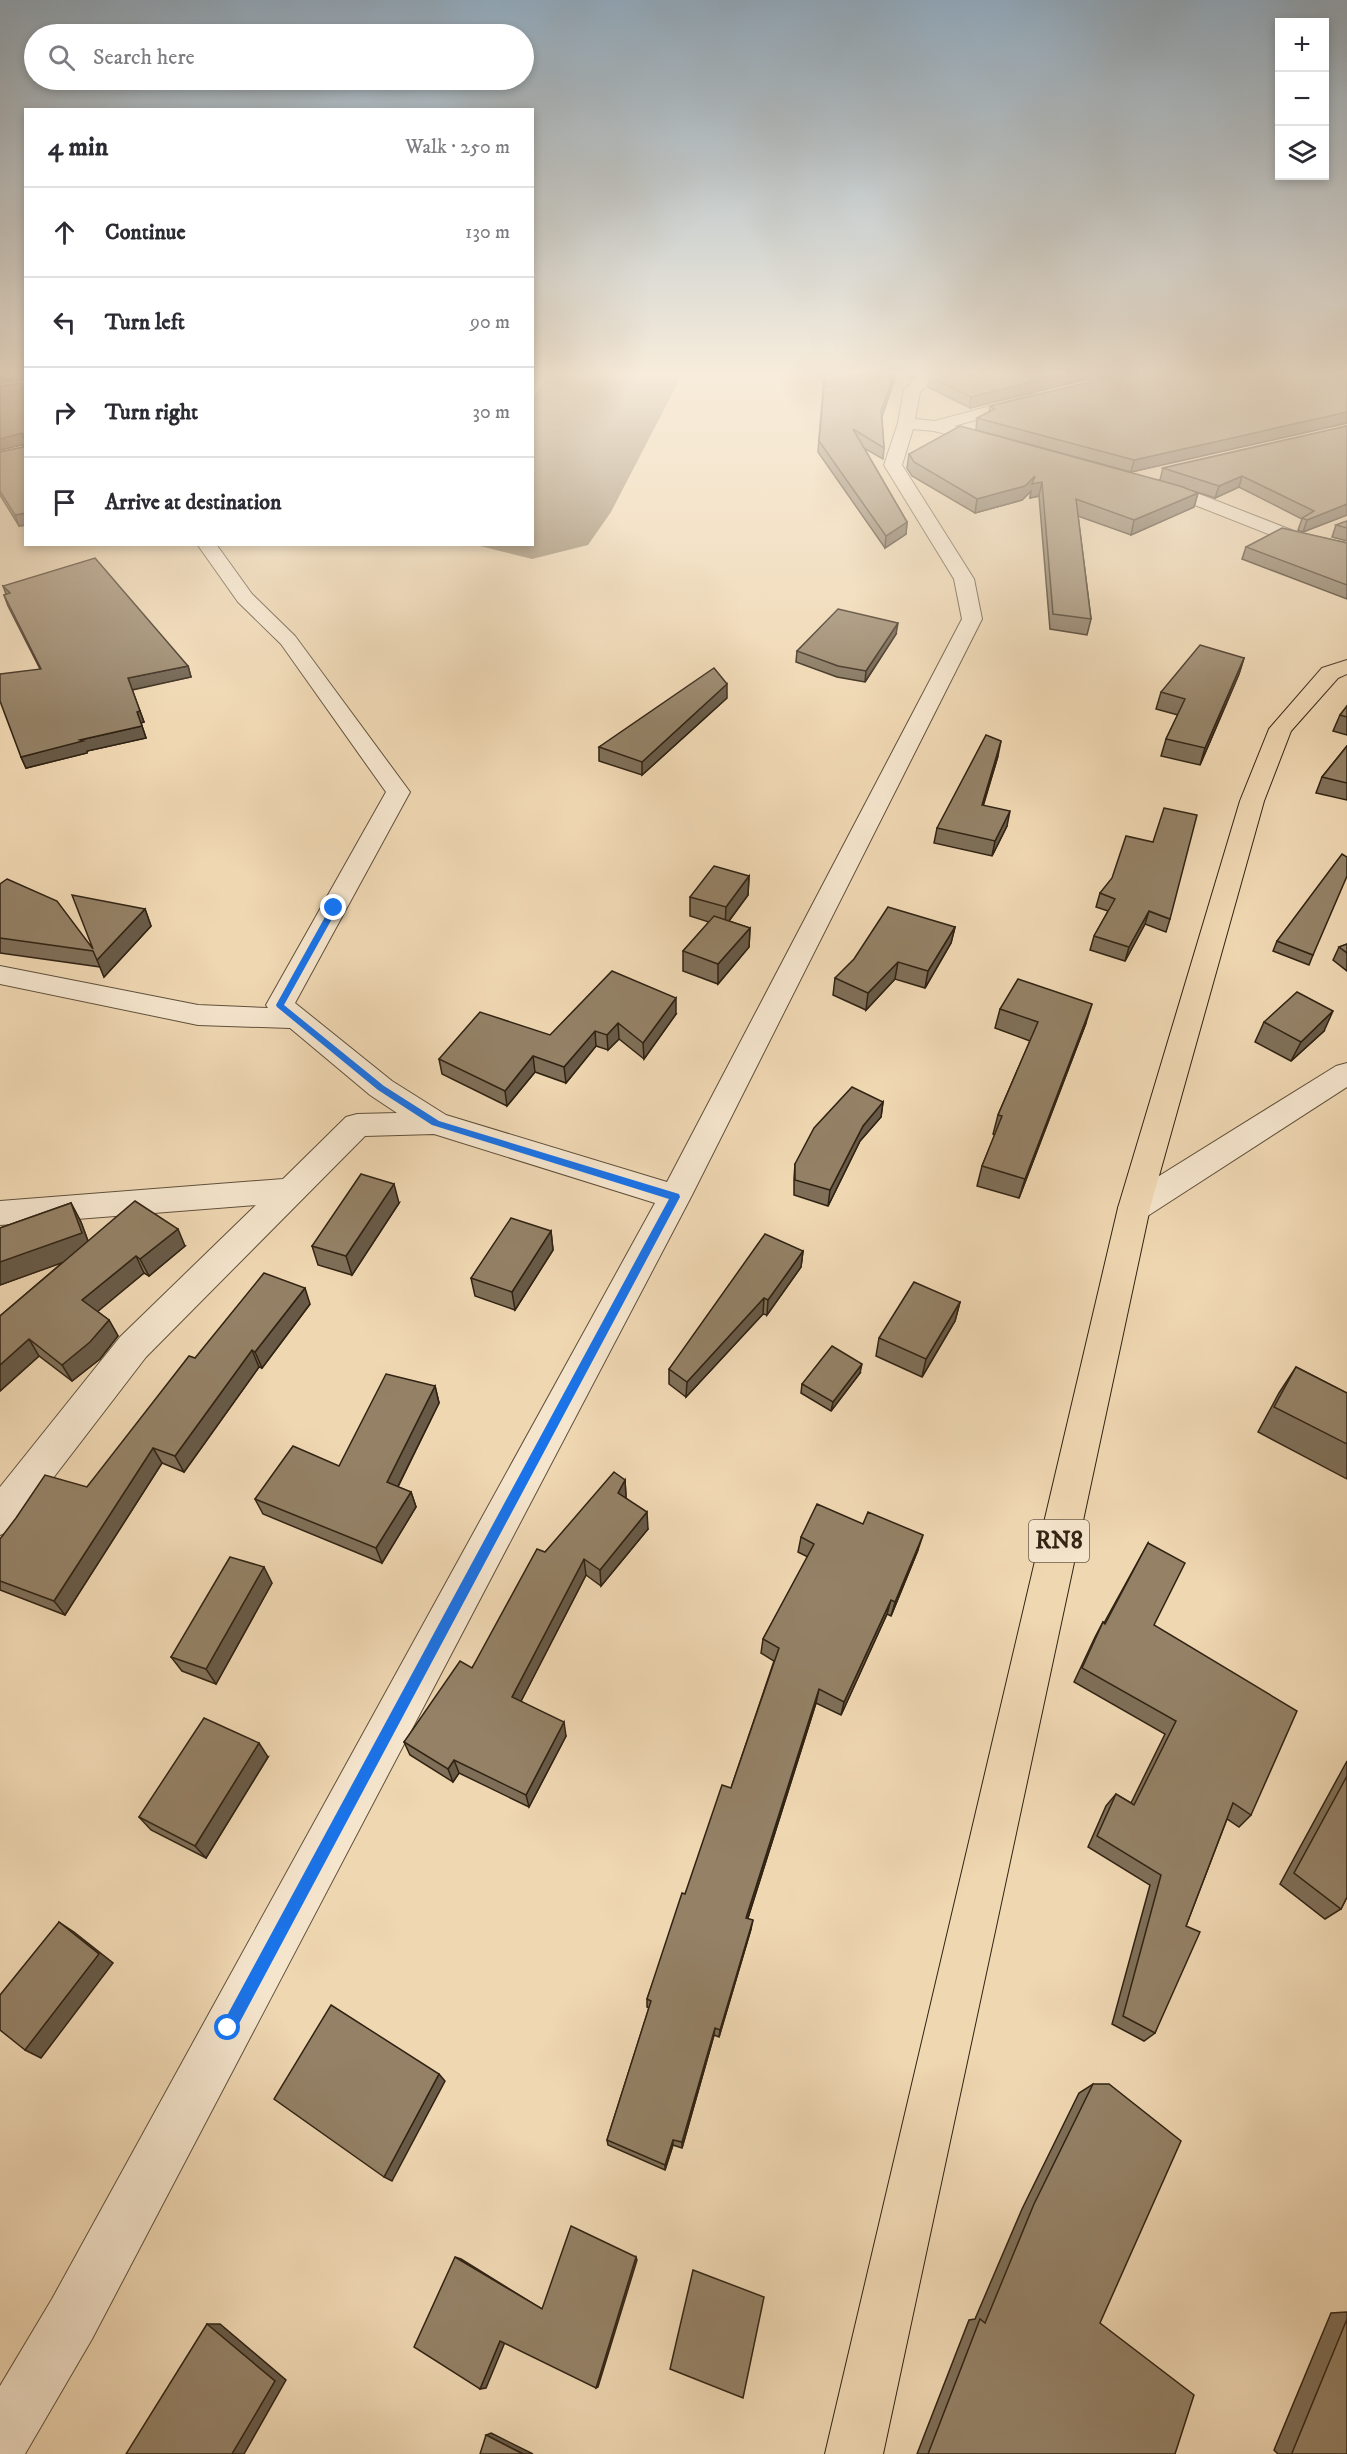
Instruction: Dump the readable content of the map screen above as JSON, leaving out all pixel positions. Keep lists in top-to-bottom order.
{
  "streets": {
    "main road": ["RN8"]
  },
  "page": {
    "map_buttons": ["+", "−"],
    "search": "Search here",
    "heading": ["4 min", "Walk · 250 m"],
    "list": [
      ["Continue", "130 m"],
      ["Turn left", "90 m"],
      ["Turn right", "30 m"],
      "Arrive at destination"
    ]
  }
}
